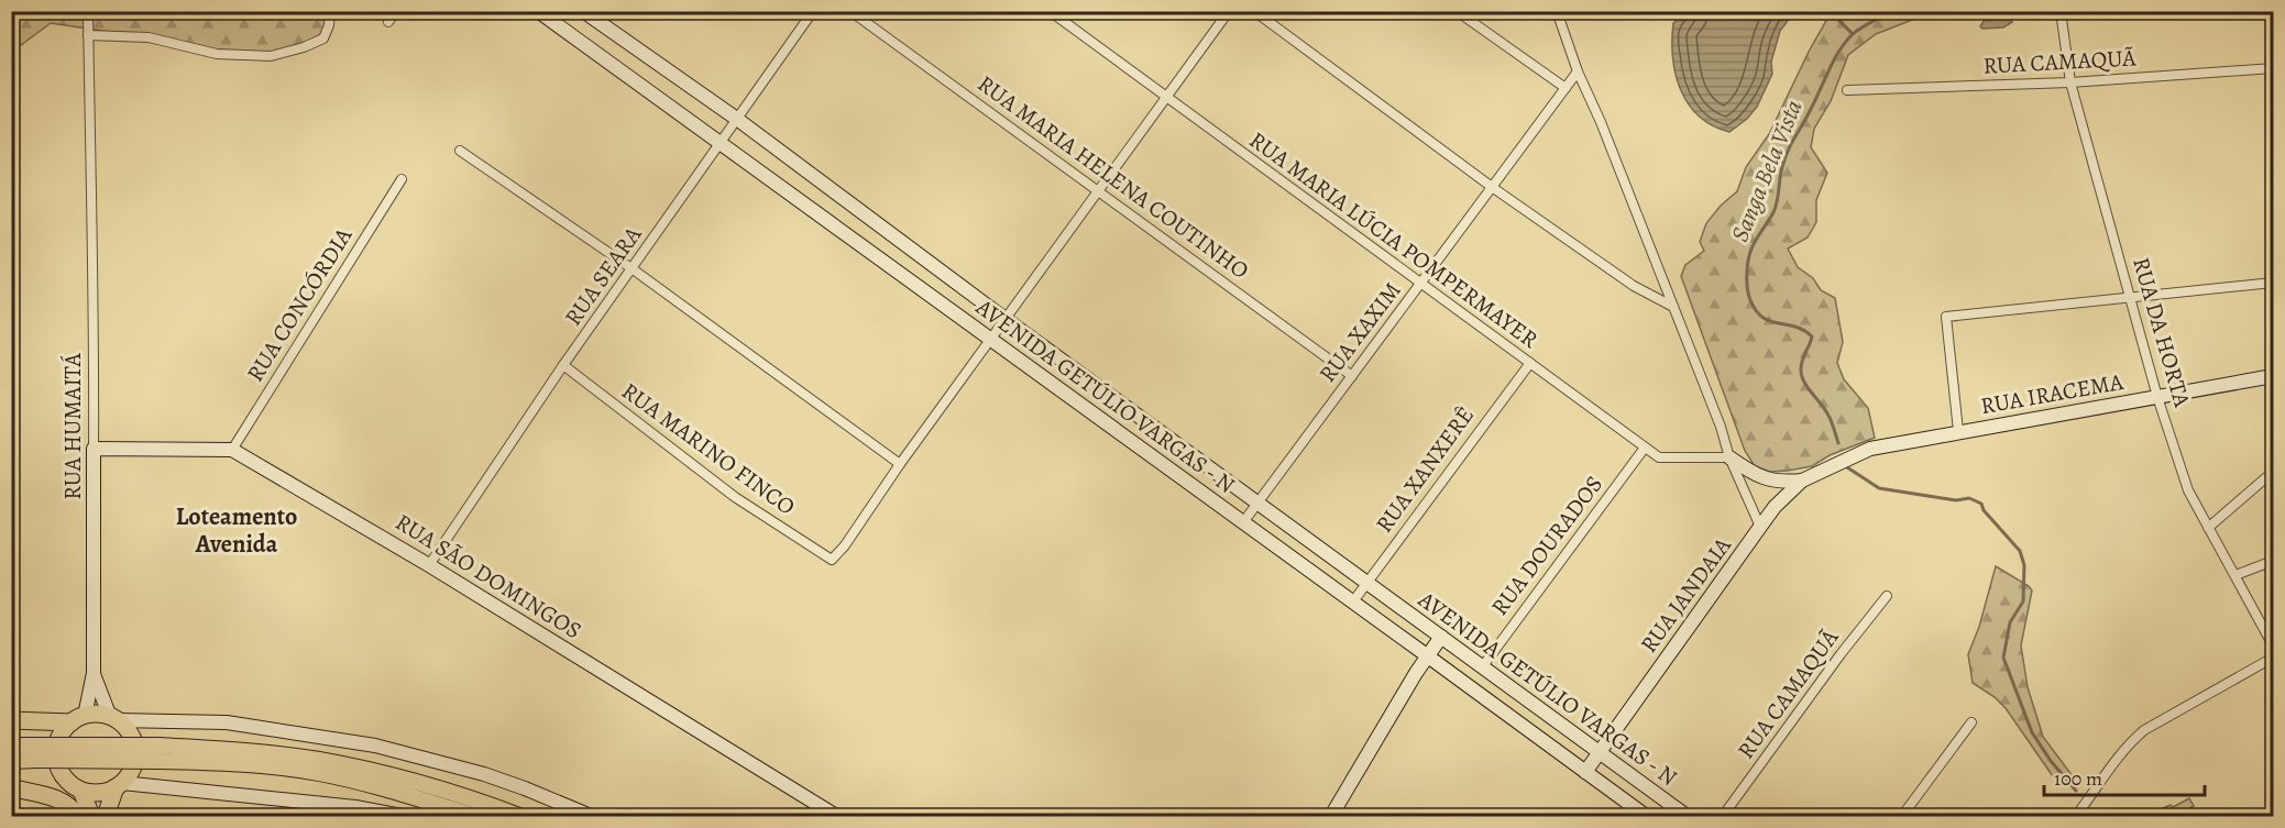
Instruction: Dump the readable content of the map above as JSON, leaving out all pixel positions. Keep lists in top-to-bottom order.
{
  "streets": {
    "street": [
      "RUA CAMAQUÃ",
      "RUA MARIA HELENA COUTINHO",
      "RUA MARIA LÚCIA POMPERMAYER",
      "RUA SEARA",
      "RUA CONCÓRDIA",
      "RUA XAXIM",
      "RUA DA HORTA",
      "RUA IRACEMA",
      "AVENIDA GETÚLIO VARGAS - N",
      "RUA HUMAITÁ",
      "RUA MARINO FINCO",
      "RUA XANXERÊ",
      "RUA DOURADOS",
      "RUA SÃO DOMINGOS",
      "RUA JANDAIA"
    ]
  },
  "crossings": [
    ["RUA CAMAQUÃ", "RUA DA HORTA"],
    ["RUA MARIA HELENA COUTINHO", "RUA XAXIM"],
    ["RUA MARIA LÚCIA POMPERMAYER", "RUA XAXIM"],
    ["RUA MARIA LÚCIA POMPERMAYER", "RUA XANXERÊ"],
    ["RUA MARIA LÚCIA POMPERMAYER", "RUA DOURADOS"],
    ["RUA SEARA", "AVENIDA GETÚLIO VARGAS - N"],
    ["RUA SEARA", "RUA MARINO FINCO"],
    ["RUA SEARA", "RUA SÃO DOMINGOS"],
    ["RUA CONCÓRDIA", "RUA SÃO DOMINGOS"],
    ["RUA XAXIM", "AVENIDA GETÚLIO VARGAS - N"],
    ["RUA DA HORTA", "RUA IRACEMA"],
    ["RUA IRACEMA", "RUA JANDAIA"],
    ["AVENIDA GETÚLIO VARGAS - N", "RUA XANXERÊ"],
    ["AVENIDA GETÚLIO VARGAS - N", "RUA DOURADOS"],
    ["AVENIDA GETÚLIO VARGAS - N", "RUA JANDAIA"],
    ["RUA HUMAITÁ", "RUA SÃO DOMINGOS"]
  ],
  "districts": ["Loteamento Avenida"],
  "water": ["Sanga Bela Vista"],
  "scale_bar": "100 m"
}
